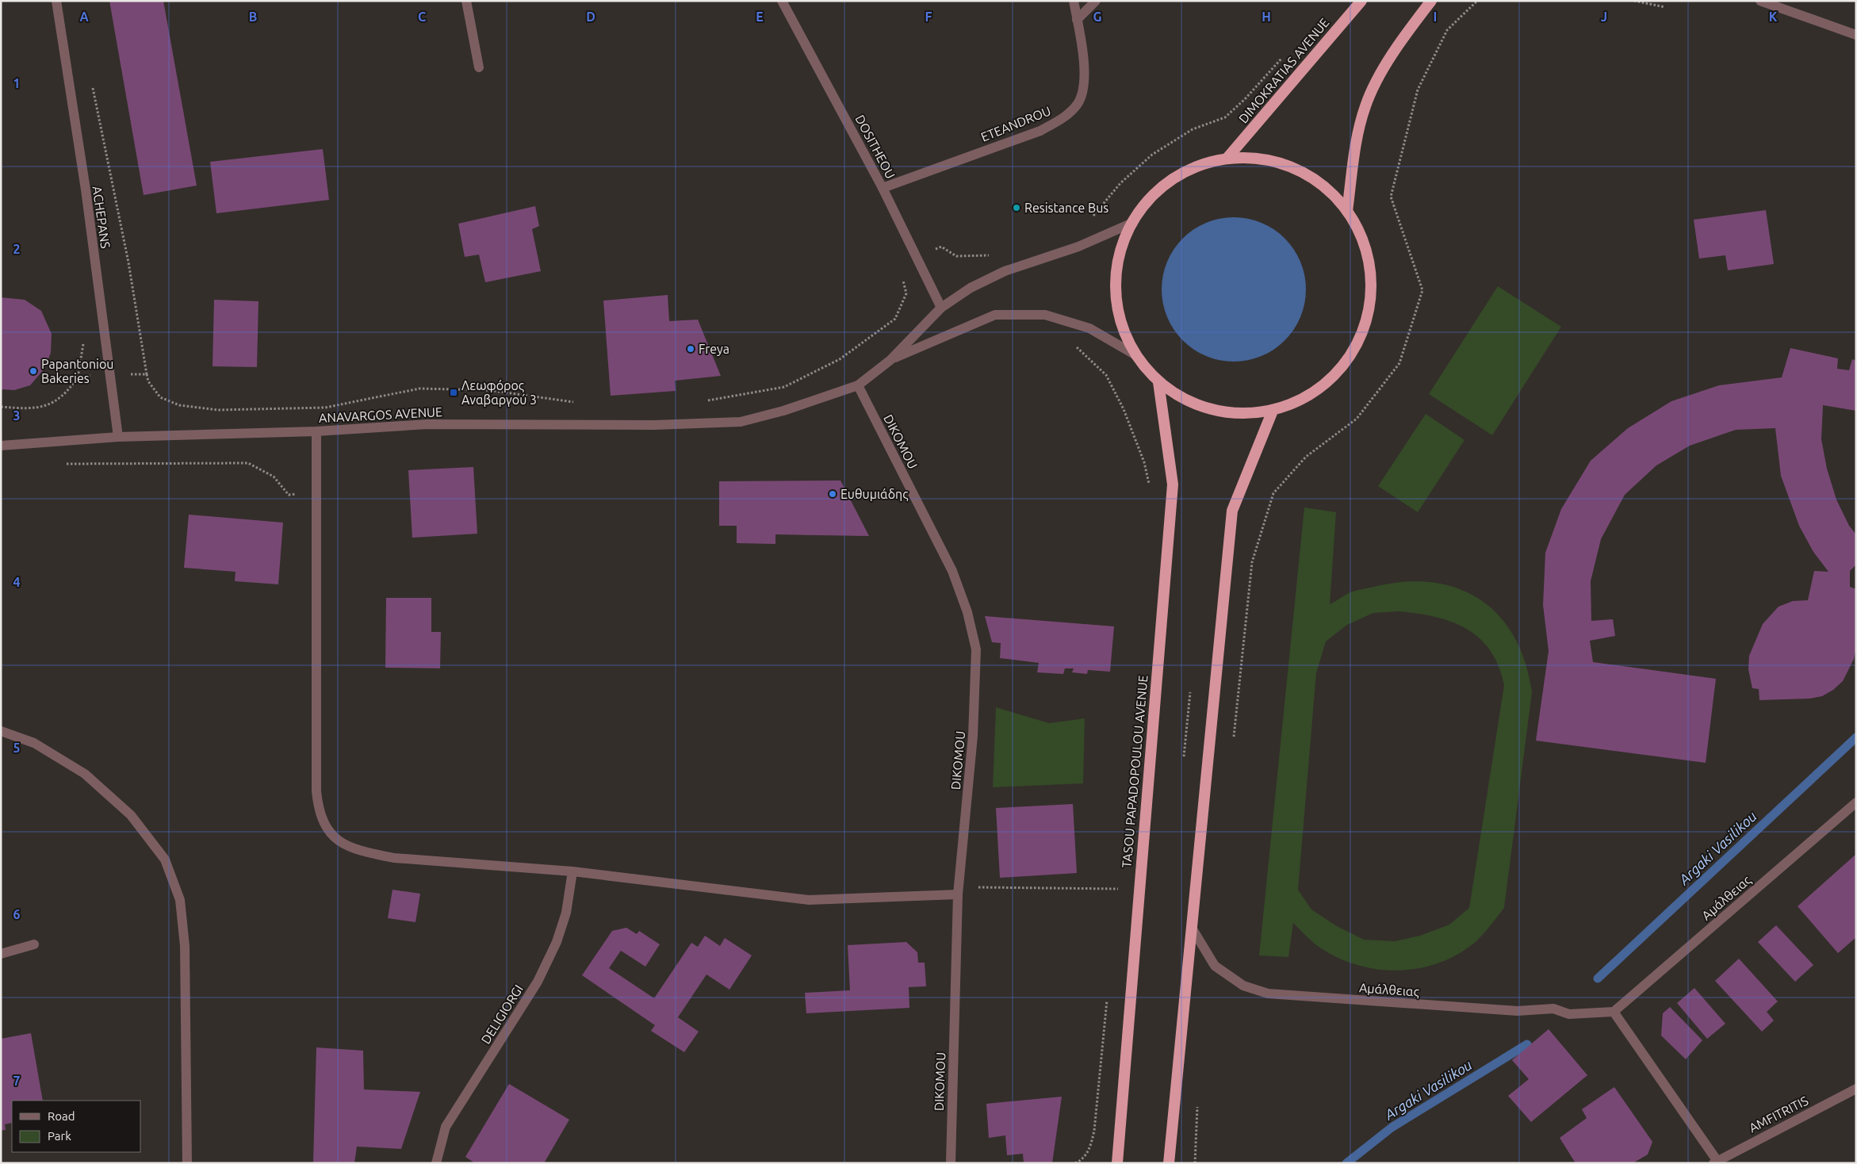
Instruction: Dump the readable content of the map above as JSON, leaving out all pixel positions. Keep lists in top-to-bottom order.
{
  "streets": {
    "highway": ["DIMOKRATIAS AVENUE", "TASOU PAPADOPOULOU AVENUE"],
    "street": [
      "ETEANDROU",
      "DOSITHEOU",
      "ACHEPANS",
      "ANAVARGOS AVENUE",
      "DIKOMOU",
      "Αμάλθειας",
      "DELIGIORGI",
      "AMFITRITIS"
    ]
  },
  "crossings": [
    ["ETEANDROU", "DOSITHEOU"],
    ["DOSITHEOU", "ANAVARGOS AVENUE"],
    ["ACHEPANS", "ANAVARGOS AVENUE"],
    ["ANAVARGOS AVENUE", "DIKOMOU"]
  ],
  "water": ["Argaki Vasilikou"],
  "places": {
    "other": [
      "Resistance Bus",
      "Freya",
      "Papantoniou Bakeries",
      "Ευθυμιάδης"
    ],
    "transit": ["Λεωφόρος Αναβαργού 3"]
  },
  "legend": ["Road", "Park"],
  "grid": {
    "columns": [
      "A",
      "B",
      "C",
      "D",
      "E",
      "F",
      "G",
      "H",
      "I",
      "J",
      "K"
    ],
    "rows": [
      "1",
      "2",
      "3",
      "4",
      "5",
      "6",
      "7"
    ]
  }
}
